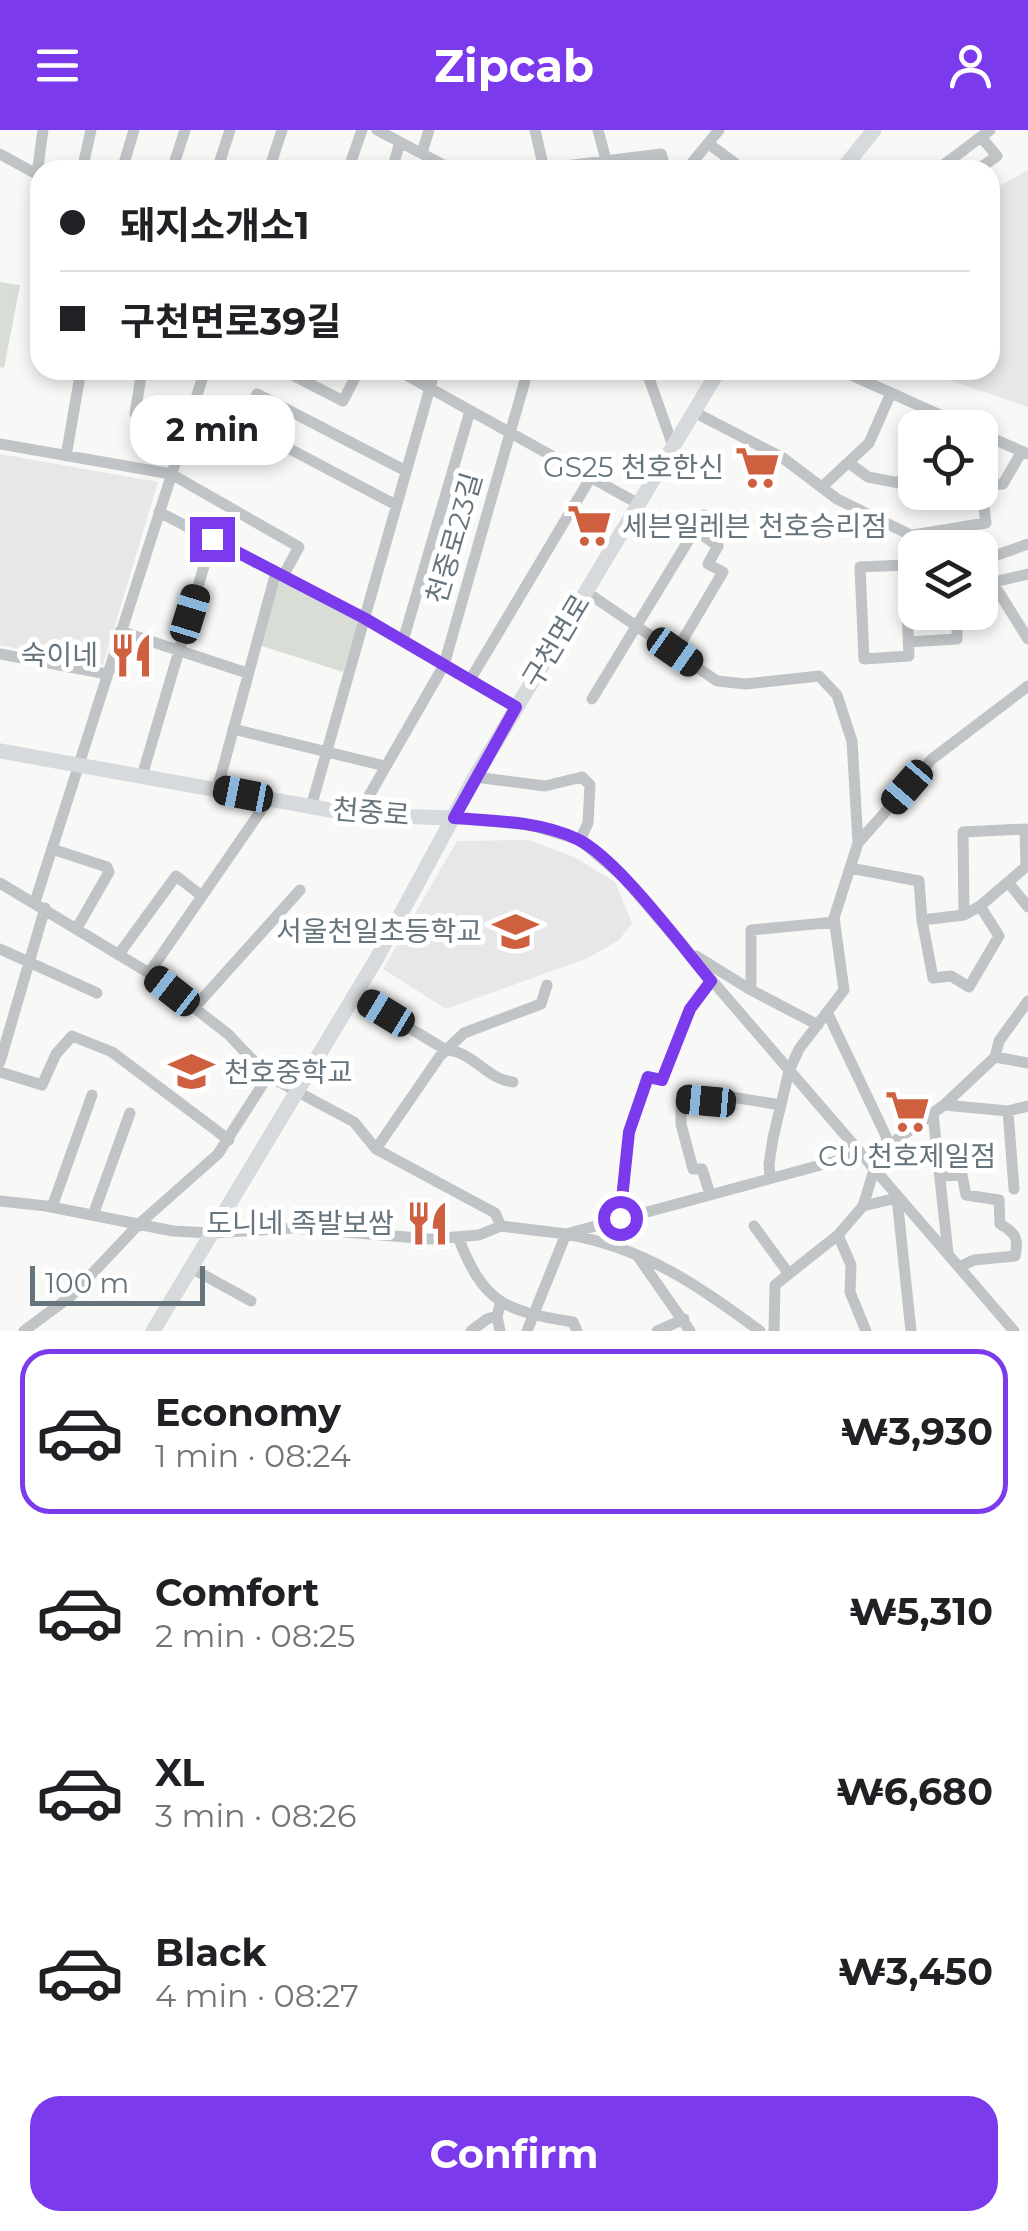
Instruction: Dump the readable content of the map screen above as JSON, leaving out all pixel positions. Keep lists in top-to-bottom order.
{
  "streets": {
    "main road": ["구천면로", "천중로"],
    "street": ["천중로23길"]
  },
  "crossings": [
    ["천중로23길", "천중로"],
    ["구천면로", "천중로"]
  ],
  "places": {
    "supermarket": ["GS25 천호한신", "세븐일레븐 천호승리점", "CU 천호제일점"],
    "restaurant": ["숙이네", "도니네 족발보쌈"],
    "school or university": ["서울천일초등학교", "천호중학교"]
  },
  "scale_bar": "100 m",
  "page": {
    "header": "Zipcab",
    "banner": ["돼지소개소1", "구천면로39길"],
    "bubble": "2 min",
    "scale": "100 m",
    "list": [
      {
        "name": "Economy",
        "note": "1 min · 08:24",
        "value": "₩3,930"
      },
      {
        "name": "Comfort",
        "note": "2 min · 08:25",
        "value": "₩5,310"
      },
      {
        "name": "XL",
        "note": "3 min · 08:26",
        "value": "₩6,680"
      },
      {
        "name": "Black",
        "note": "4 min · 08:27",
        "value": "₩3,450"
      }
    ],
    "buttons": "Confirm"
  }
}
